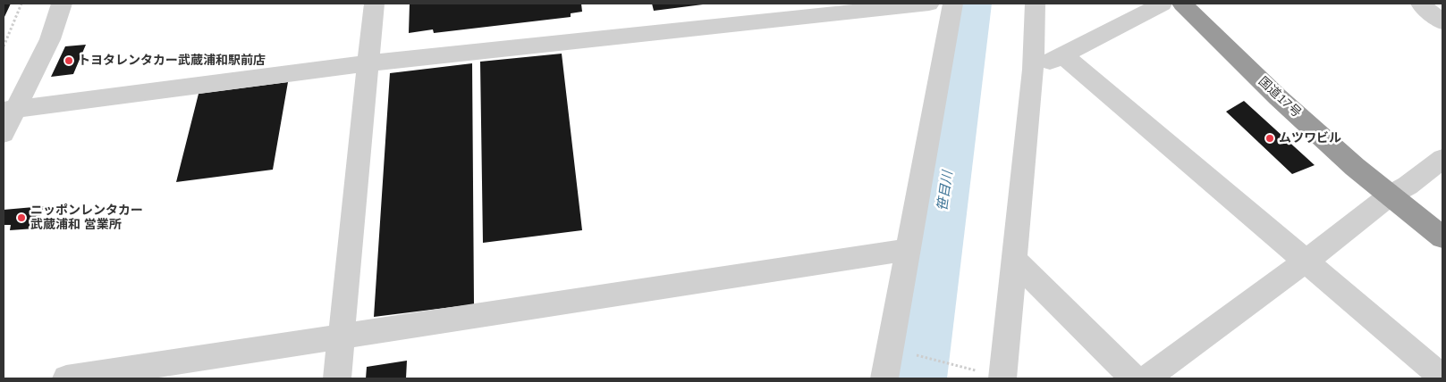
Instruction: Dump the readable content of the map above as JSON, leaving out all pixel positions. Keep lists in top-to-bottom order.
{
  "streets": {
    "highway": ["国道17号"]
  },
  "water": ["笹目川"],
  "places": ["トヨタレンタカー武蔵浦和駅前店", "ムツワビル", "ニッポンレンタカー 武蔵浦和 営業所"]
}
